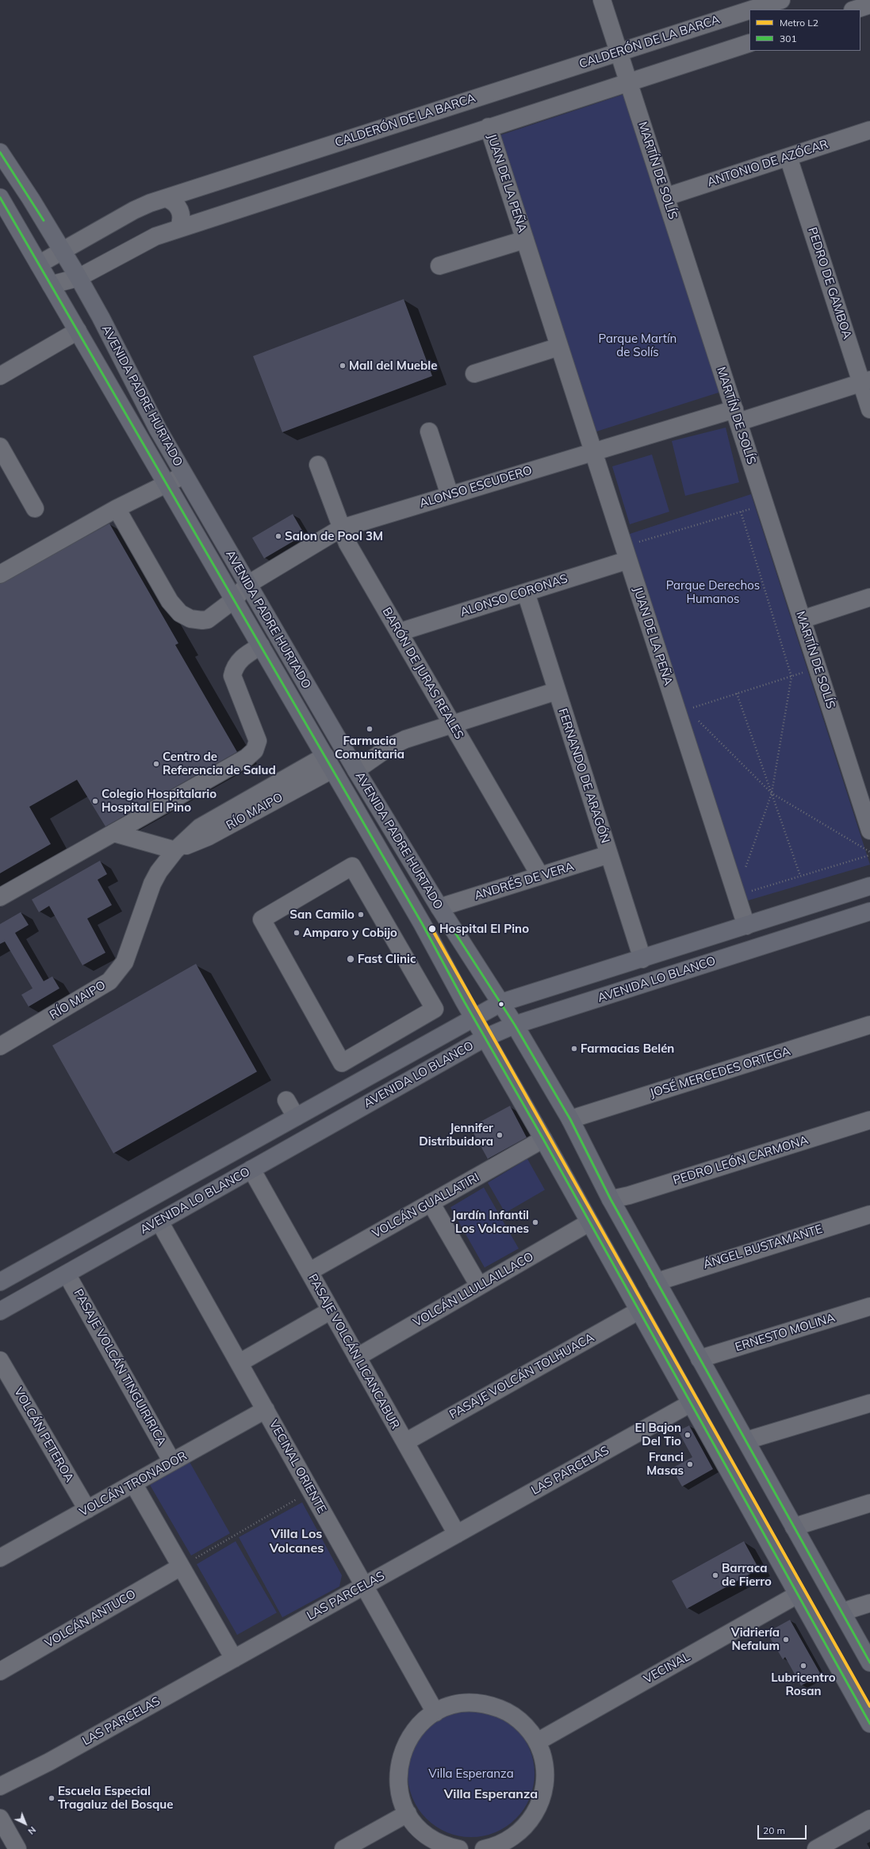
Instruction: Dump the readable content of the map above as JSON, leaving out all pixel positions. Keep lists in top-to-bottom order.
{
  "streets": {
    "main road": ["AVENIDA PADRE HURTADO", "AVENIDA LO BLANCO"],
    "street": [
      "CALDERÓN DE LA BARCA",
      "ANTONIO DE AZÓCAR",
      "MARTÍN DE SOLÍS",
      "JUAN DE LA PEÑA",
      "PEDRO DE GAMBOA",
      "ALONSO ESCUDERO",
      "ALONSO CORONAS",
      "BARÓN DE JURAS REALES",
      "FERNANDO DE ARAGÓN",
      "RÍO MAIPO",
      "ANDRÉS DE VERA",
      "JOSÉ MERCEDES ORTEGA",
      "PEDRO LEÓN CARMONA",
      "VOLCÁN GUALLATIRI",
      "ÁNGEL BUSTAMANTE",
      "VOLCÁN LLULLAILLACO",
      "ERNESTO MOLINA",
      "PASAJE VOLCÁN LICANCABUR",
      "PASAJE VOLCÁN TINGUIRIRICA",
      "PASAJE VOLCÁN TOLHUACA",
      "VOLCÁN PETEROA",
      "VECINAL ORIENTE",
      "LAS PARCELAS",
      "VOLCÁN TRONADOR",
      "VOLCÁN ANTUCO",
      "VECINAL"
    ]
  },
  "crossings": [
    ["CALDERÓN DE LA BARCA", "MARTÍN DE SOLÍS"],
    ["CALDERÓN DE LA BARCA", "AVENIDA PADRE HURTADO"],
    ["ANTONIO DE AZÓCAR", "MARTÍN DE SOLÍS"],
    ["ANTONIO DE AZÓCAR", "PEDRO DE GAMBOA"],
    ["MARTÍN DE SOLÍS", "ALONSO ESCUDERO"],
    ["JUAN DE LA PEÑA", "ALONSO ESCUDERO"],
    ["JUAN DE LA PEÑA", "ALONSO CORONAS"],
    ["JUAN DE LA PEÑA", "AVENIDA LO BLANCO"],
    ["PEDRO DE GAMBOA", "ALONSO ESCUDERO"],
    ["AVENIDA PADRE HURTADO", "ALONSO ESCUDERO"],
    ["AVENIDA PADRE HURTADO", "RÍO MAIPO"],
    ["AVENIDA PADRE HURTADO", "ANDRÉS DE VERA"],
    ["AVENIDA PADRE HURTADO", "AVENIDA LO BLANCO"],
    ["AVENIDA PADRE HURTADO", "JOSÉ MERCEDES ORTEGA"],
    ["AVENIDA PADRE HURTADO", "PEDRO LEÓN CARMONA"],
    ["AVENIDA PADRE HURTADO", "VOLCÁN GUALLATIRI"],
    ["AVENIDA PADRE HURTADO", "ÁNGEL BUSTAMANTE"],
    ["AVENIDA PADRE HURTADO", "VOLCÁN LLULLAILLACO"],
    ["AVENIDA PADRE HURTADO", "ERNESTO MOLINA"],
    ["AVENIDA PADRE HURTADO", "PASAJE VOLCÁN TOLHUACA"],
    ["AVENIDA PADRE HURTADO", "LAS PARCELAS"],
    ["AVENIDA PADRE HURTADO", "VECINAL"],
    ["ALONSO ESCUDERO", "BARÓN DE JURAS REALES"],
    ["ALONSO CORONAS", "BARÓN DE JURAS REALES"],
    ["ALONSO CORONAS", "FERNANDO DE ARAGÓN"],
    ["BARÓN DE JURAS REALES", "ANDRÉS DE VERA"],
    ["FERNANDO DE ARAGÓN", "ANDRÉS DE VERA"],
    ["FERNANDO DE ARAGÓN", "AVENIDA LO BLANCO"],
    ["AVENIDA LO BLANCO", "PASAJE VOLCÁN LICANCABUR"],
    ["AVENIDA LO BLANCO", "PASAJE VOLCÁN TINGUIRIRICA"],
    ["AVENIDA LO BLANCO", "VECINAL ORIENTE"],
    ["VOLCÁN GUALLATIRI", "PASAJE VOLCÁN LICANCABUR"],
    ["VOLCÁN LLULLAILLACO", "PASAJE VOLCÁN LICANCABUR"],
    ["PASAJE VOLCÁN LICANCABUR", "PASAJE VOLCÁN TOLHUACA"],
    ["PASAJE VOLCÁN LICANCABUR", "LAS PARCELAS"],
    ["PASAJE VOLCÁN TINGUIRIRICA", "VOLCÁN TRONADOR"],
    ["VOLCÁN PETEROA", "VOLCÁN TRONADOR"],
    ["VECINAL ORIENTE", "LAS PARCELAS"],
    ["VECINAL ORIENTE", "VOLCÁN TRONADOR"]
  ],
  "districts": ["Villa Los Volcanes", "Villa Esperanza"],
  "parks": ["Parque Martín de Solís", "Parque Derechos Humanos", "Villa Esperanza"],
  "places": [
    "Mall del Mueble",
    "Salon de Pool 3M",
    "Farmacia Comunitaria",
    "Centro de Referencia de Salud",
    "Colegio Hospitalario Hospital El Pino",
    "San Camilo",
    "Hospital El Pino",
    "Amparo y Cobijo",
    "Fast Clinic",
    "Farmacias Belén",
    "Jennifer Distribuidora",
    "Jardín Infantil Los Volcanes",
    "El Bajon Del Tio",
    "Franci Masas",
    "Barraca de Fierro",
    "Vidriería Nefalum",
    "Lubricentro Rosan",
    "Escuela Especial Tragaluz del Bosque"
  ],
  "lines": ["transit line 301", "metro line L2"],
  "legend": ["Metro L2", "301"],
  "scale_bar": "20 m",
  "north": "bottom right"
}
